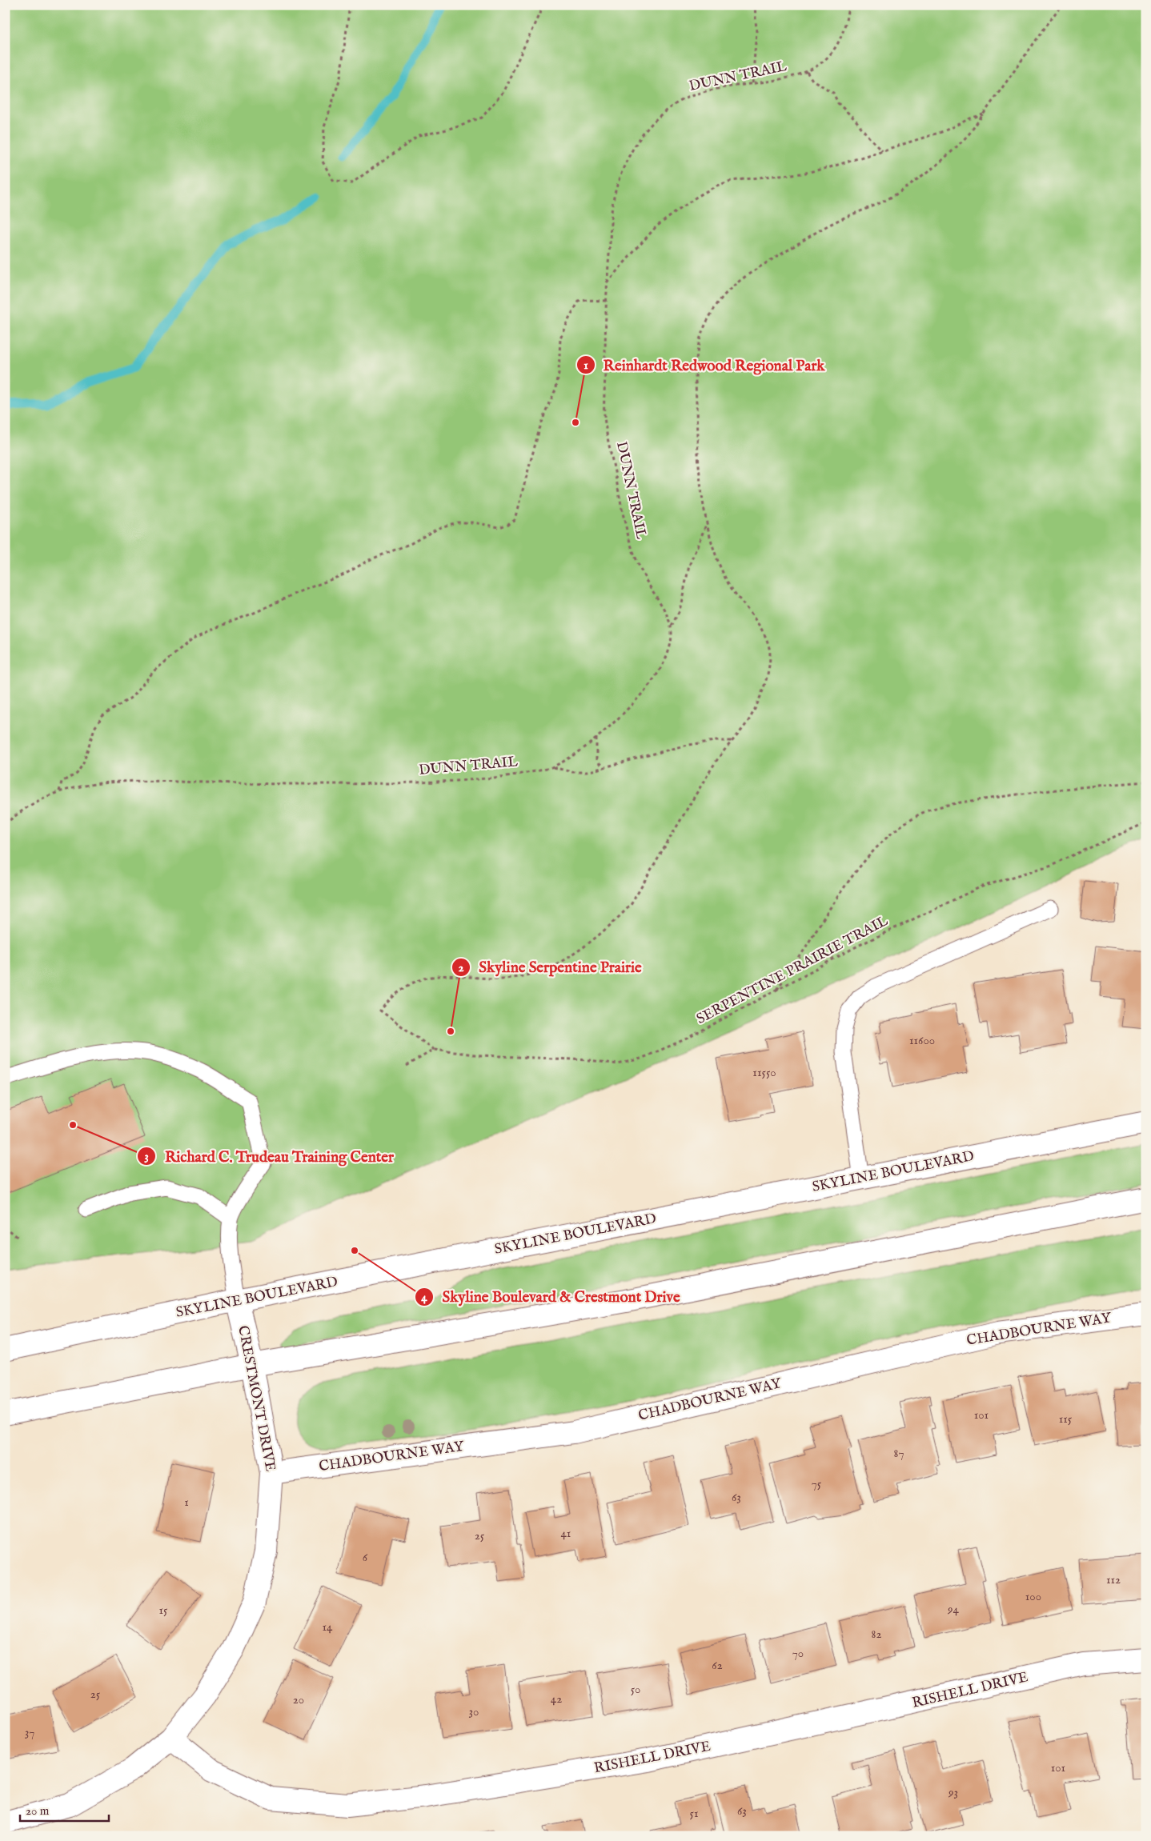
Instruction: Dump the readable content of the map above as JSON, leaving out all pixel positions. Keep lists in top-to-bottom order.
{
  "streets": {
    "street": [
      "SKYLINE BOULEVARD",
      "CHADBOURNE WAY",
      "CRESTMONT DRIVE",
      "RISHELL DRIVE"
    ],
    "path": ["DUNN TRAIL", "SERPENTINE PRAIRIE TRAIL"]
  },
  "crossings": [
    ["SKYLINE BOULEVARD", "CRESTMONT DRIVE"],
    ["CHADBOURNE WAY", "CRESTMONT DRIVE"],
    ["CRESTMONT DRIVE", "RISHELL DRIVE"]
  ],
  "places": [
    "Reinhardt Redwood Regional Park",
    "Skyline Serpentine Prairie",
    "Richard C. Trudeau Training Center",
    "Skyline Boulevard & Crestmont Drive"
  ],
  "house_numbers": [
    "11600",
    "11550",
    "101",
    "115",
    "87",
    "75",
    "63",
    "1",
    "41",
    "25",
    "6",
    "112",
    "100",
    "94",
    "15",
    "14",
    "82",
    "70",
    "62",
    "50",
    "25",
    "42",
    "20",
    "30",
    "37",
    "101",
    "93",
    "63",
    "51"
  ],
  "scale_bar": "20 m"
}
